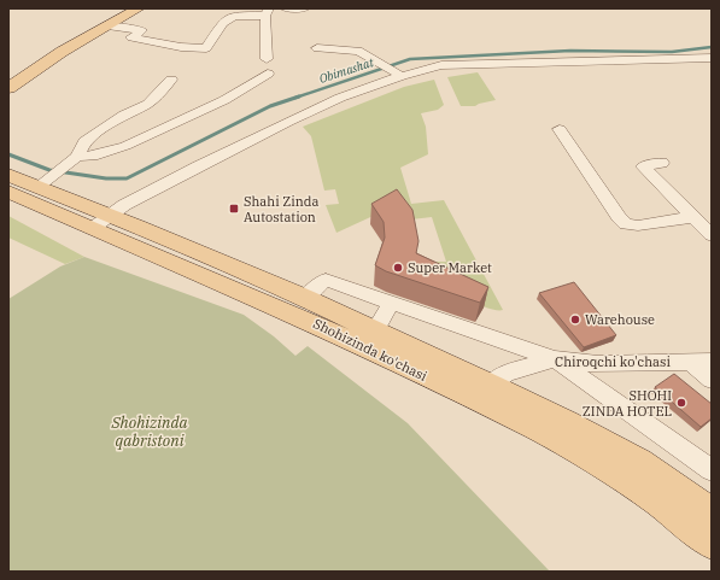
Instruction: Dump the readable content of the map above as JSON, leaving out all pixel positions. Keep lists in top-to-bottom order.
{
  "streets": {
    "main road": ["Shohizinda ko'chasi"],
    "street": ["Chiroqchi ko'chasi"]
  },
  "crossings": [
    ["Shohizinda ko'chasi", "Chiroqchi ko'chasi"]
  ],
  "water": ["Obimashat"],
  "parks": ["Shohizinda qabristoni"],
  "places": {
    "transit": ["Shahi Zinda Autostation"],
    "other": ["Super Market", "Warehouse", "SHOHI ZINDA HOTEL"]
  }
}
